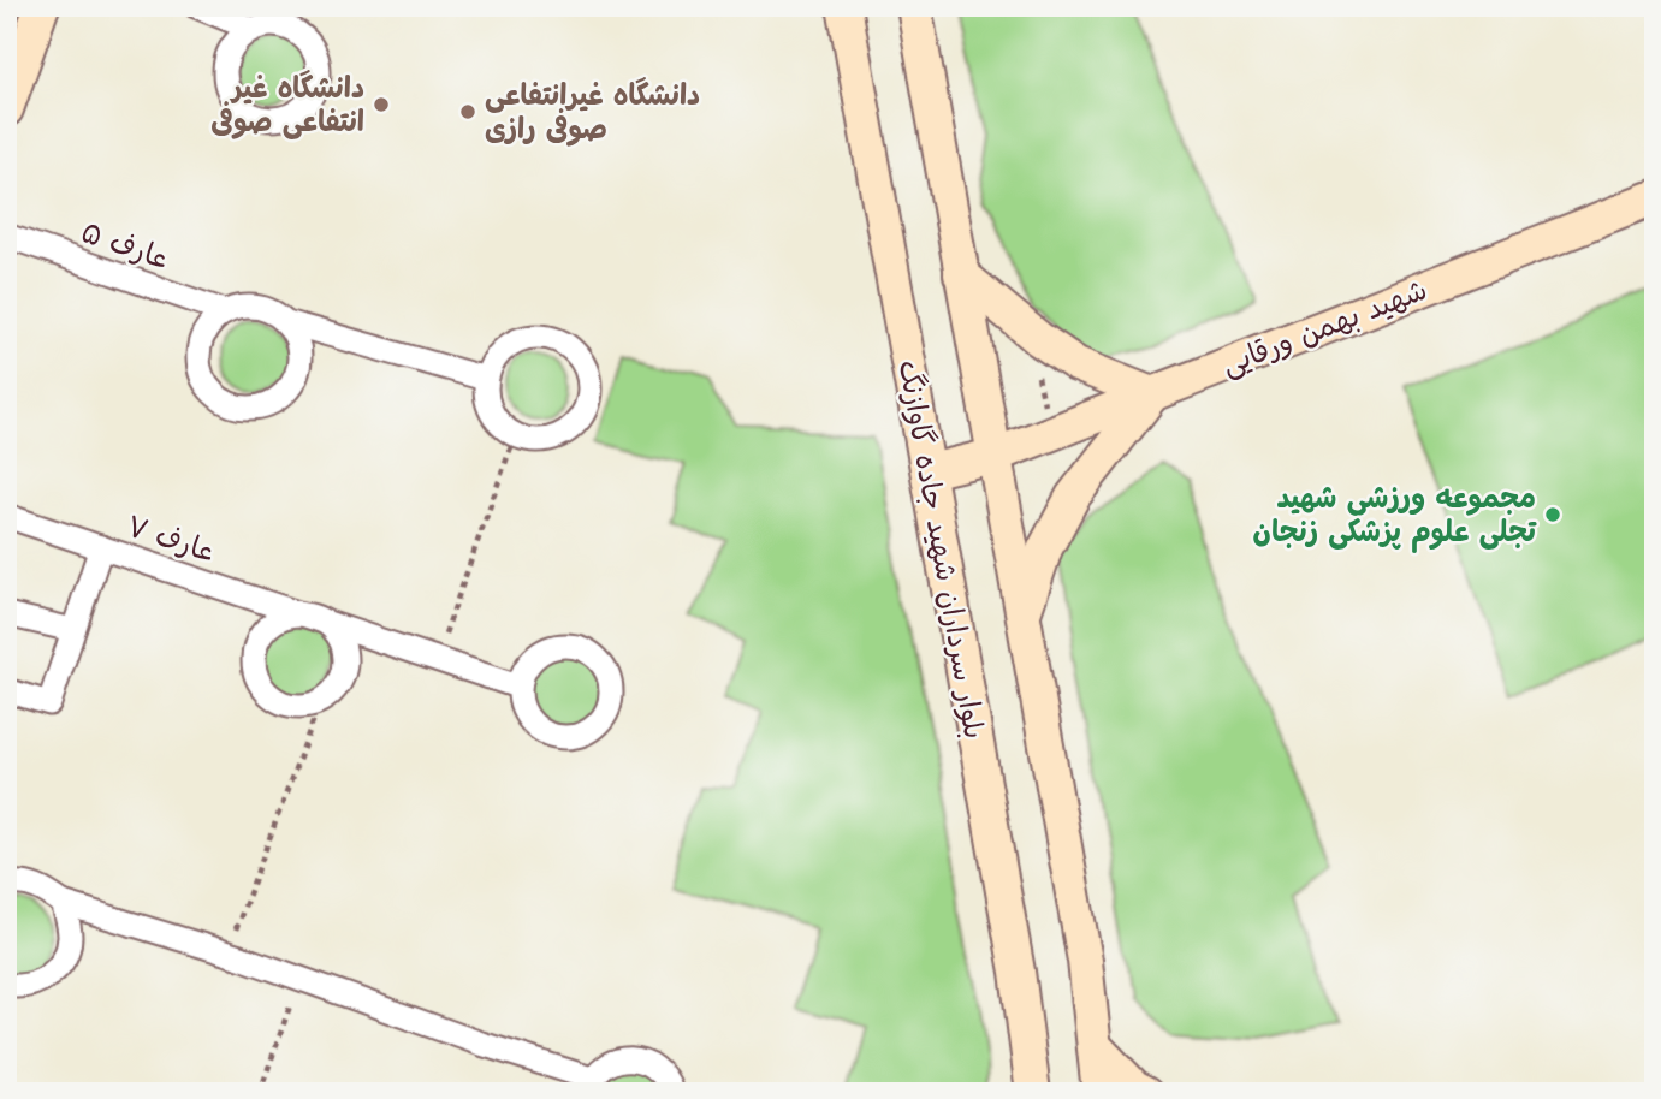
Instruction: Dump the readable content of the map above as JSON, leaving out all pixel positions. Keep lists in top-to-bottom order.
{
  "streets": {
    "main road": ["شهید بهمن ورقایی", "بلوار سرداران شهید جاده گاوازنگ"],
    "street": ["عارف ۵", "عارف ۷"]
  },
  "crossings": [
    ["شهید بهمن ورقایی", "بلوار سرداران شهید جاده گاوازنگ"]
  ],
  "places": ["دانشگاه غیر انتفاعی صوفی", "دانشگاه غیرانتفاعی صوفی رازی", "مجموعه ورزشی شهید تجلی علوم پزشکی زنجان"]
}
